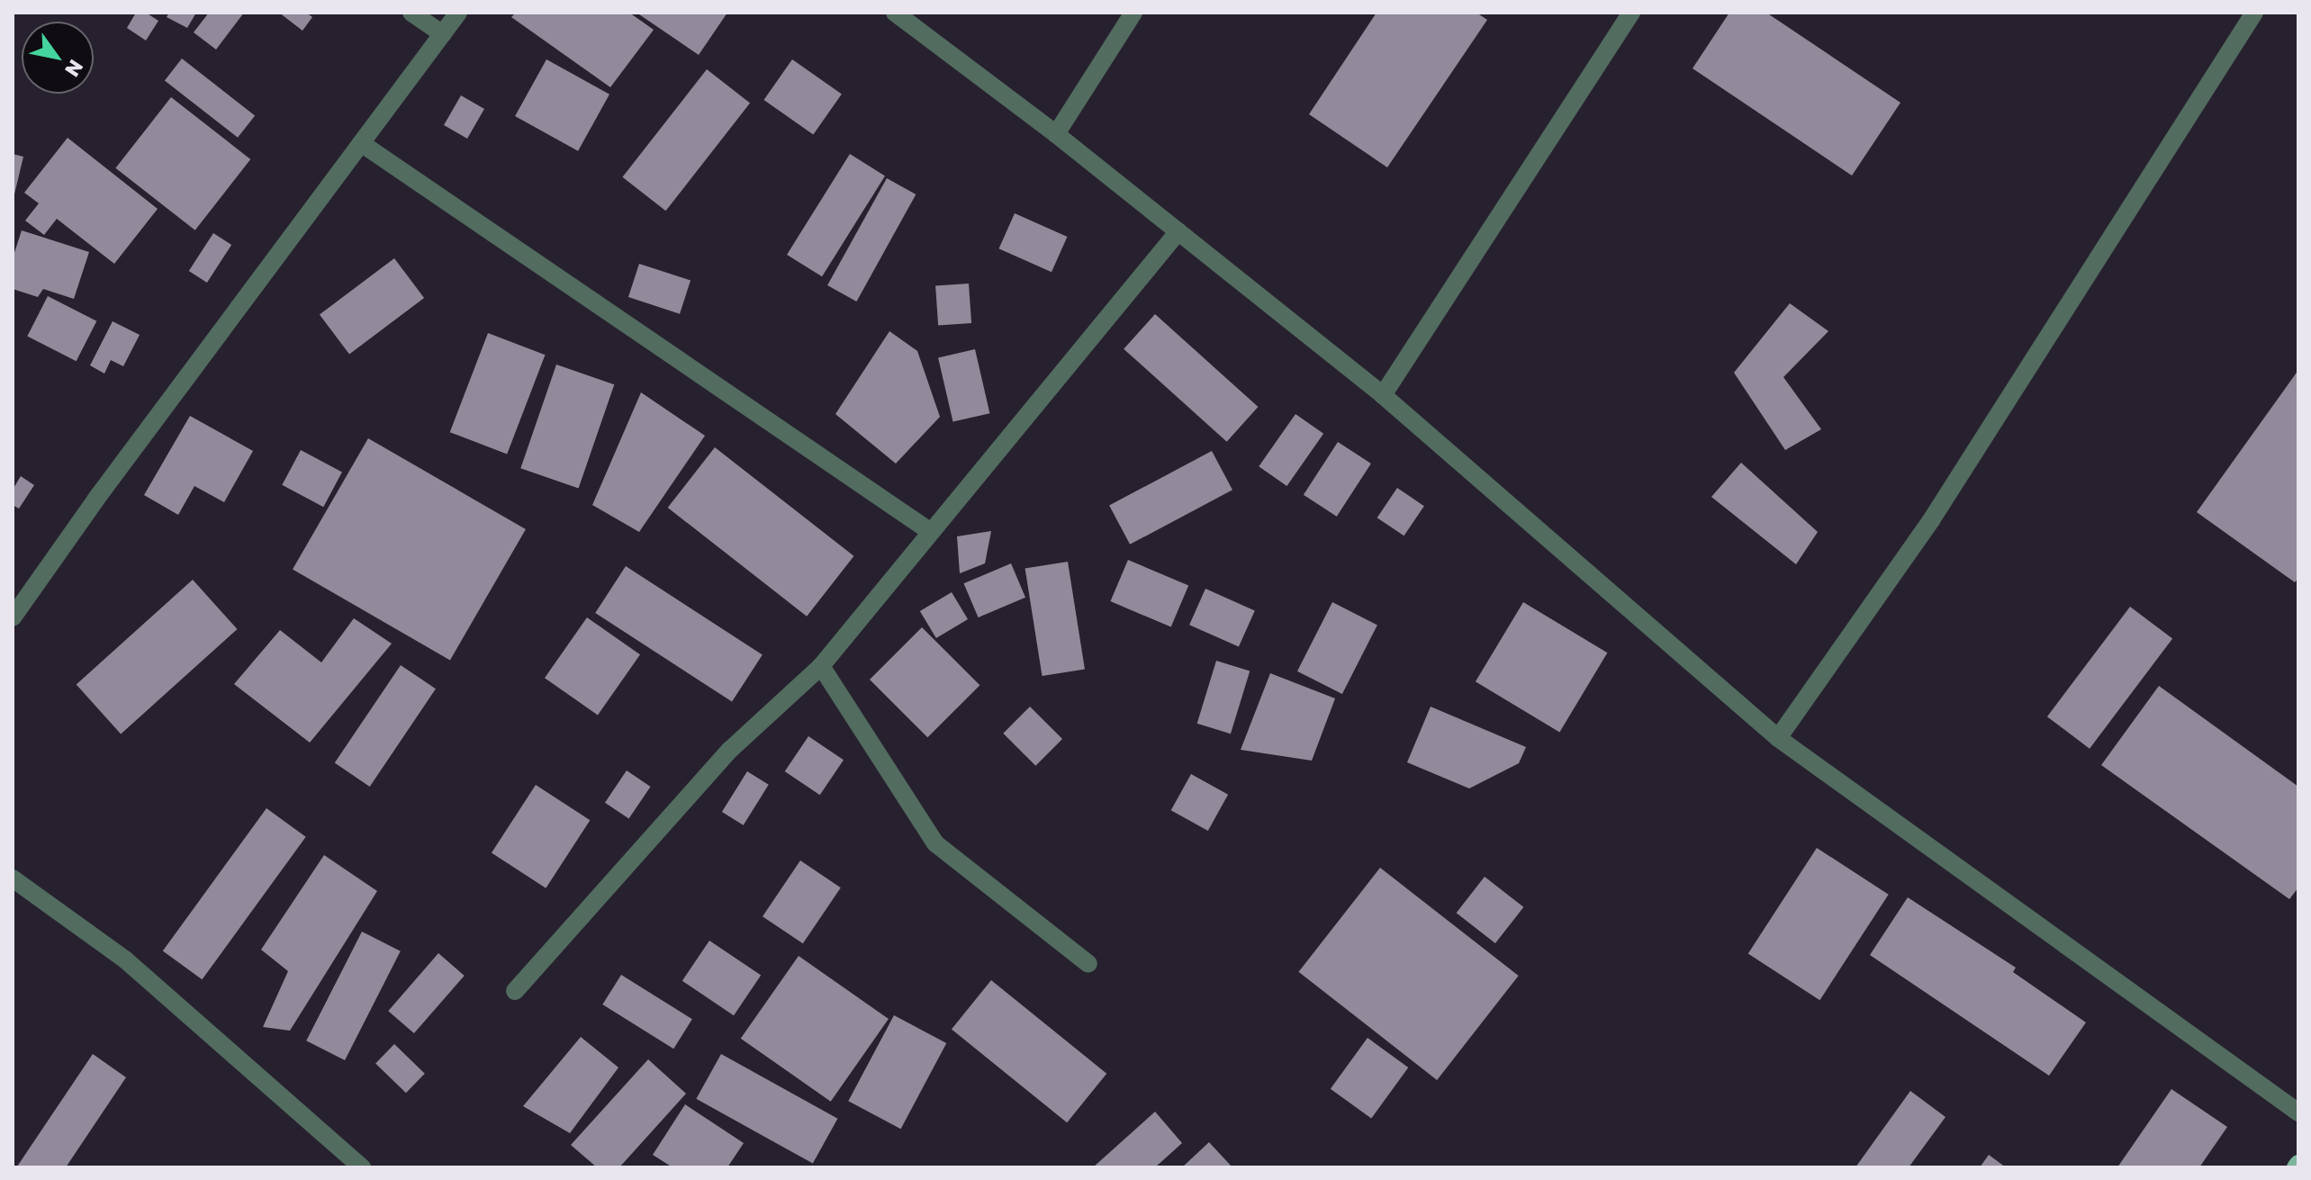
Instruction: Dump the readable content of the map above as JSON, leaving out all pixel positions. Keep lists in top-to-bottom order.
{
  "north": "bottom right"
}
